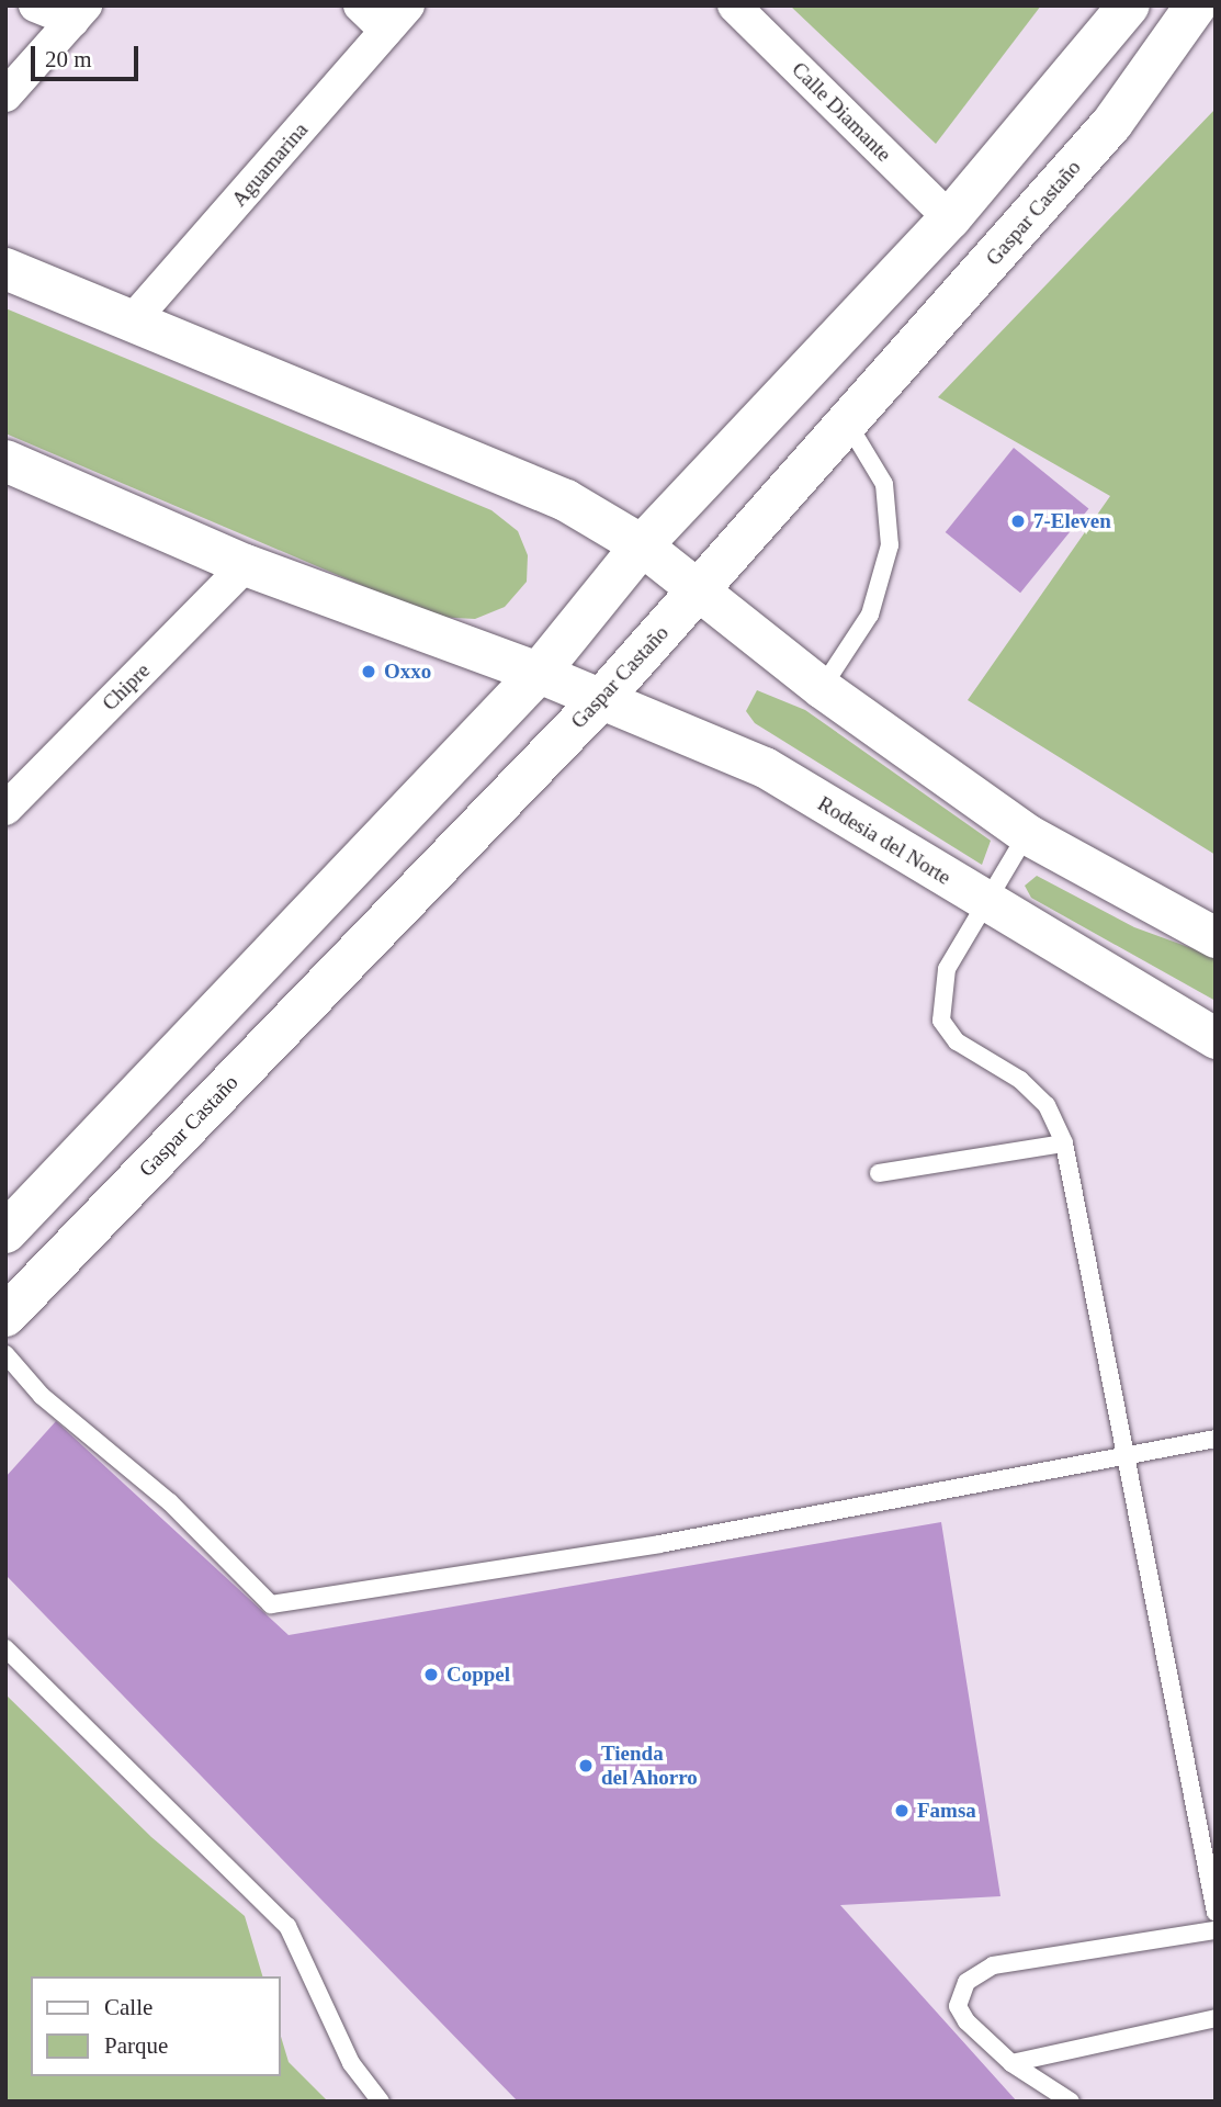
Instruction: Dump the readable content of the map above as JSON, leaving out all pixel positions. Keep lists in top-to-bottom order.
{
  "streets": {
    "main road": ["Gaspar Castaño"],
    "street": [
      "Calle Diamante",
      "Aguamarina",
      "Chipre",
      "Rodesia del Norte"
    ]
  },
  "crossings": [
    ["Gaspar Castaño", "Rodesia del Norte"]
  ],
  "places": [
    "7-Eleven",
    "Oxxo",
    "Coppel",
    "Tienda del Ahorro",
    "Famsa"
  ],
  "legend": ["Calle", "Parque"],
  "scale_bar": "20 m"
}
